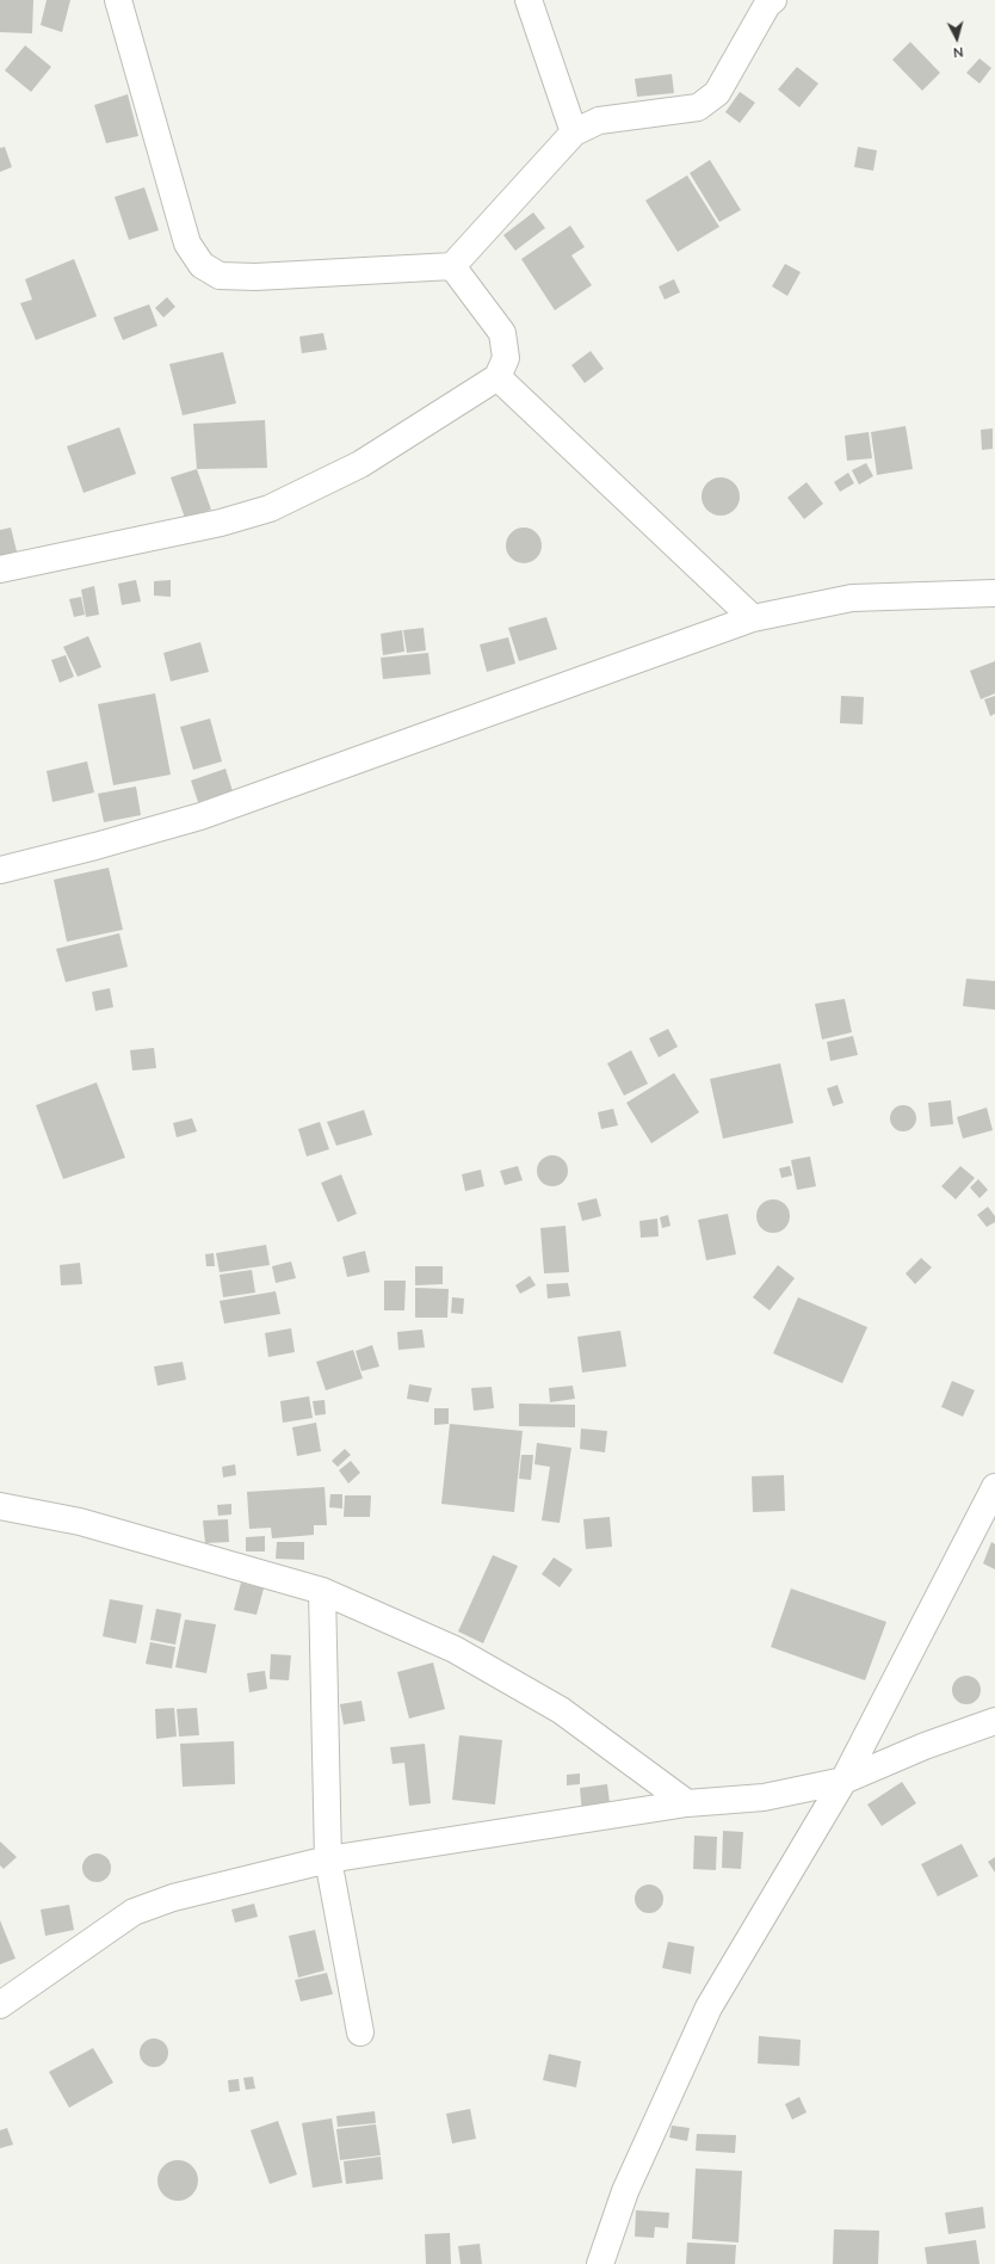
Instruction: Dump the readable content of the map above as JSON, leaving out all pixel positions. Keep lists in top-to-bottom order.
{
  "north": "bottom"
}
